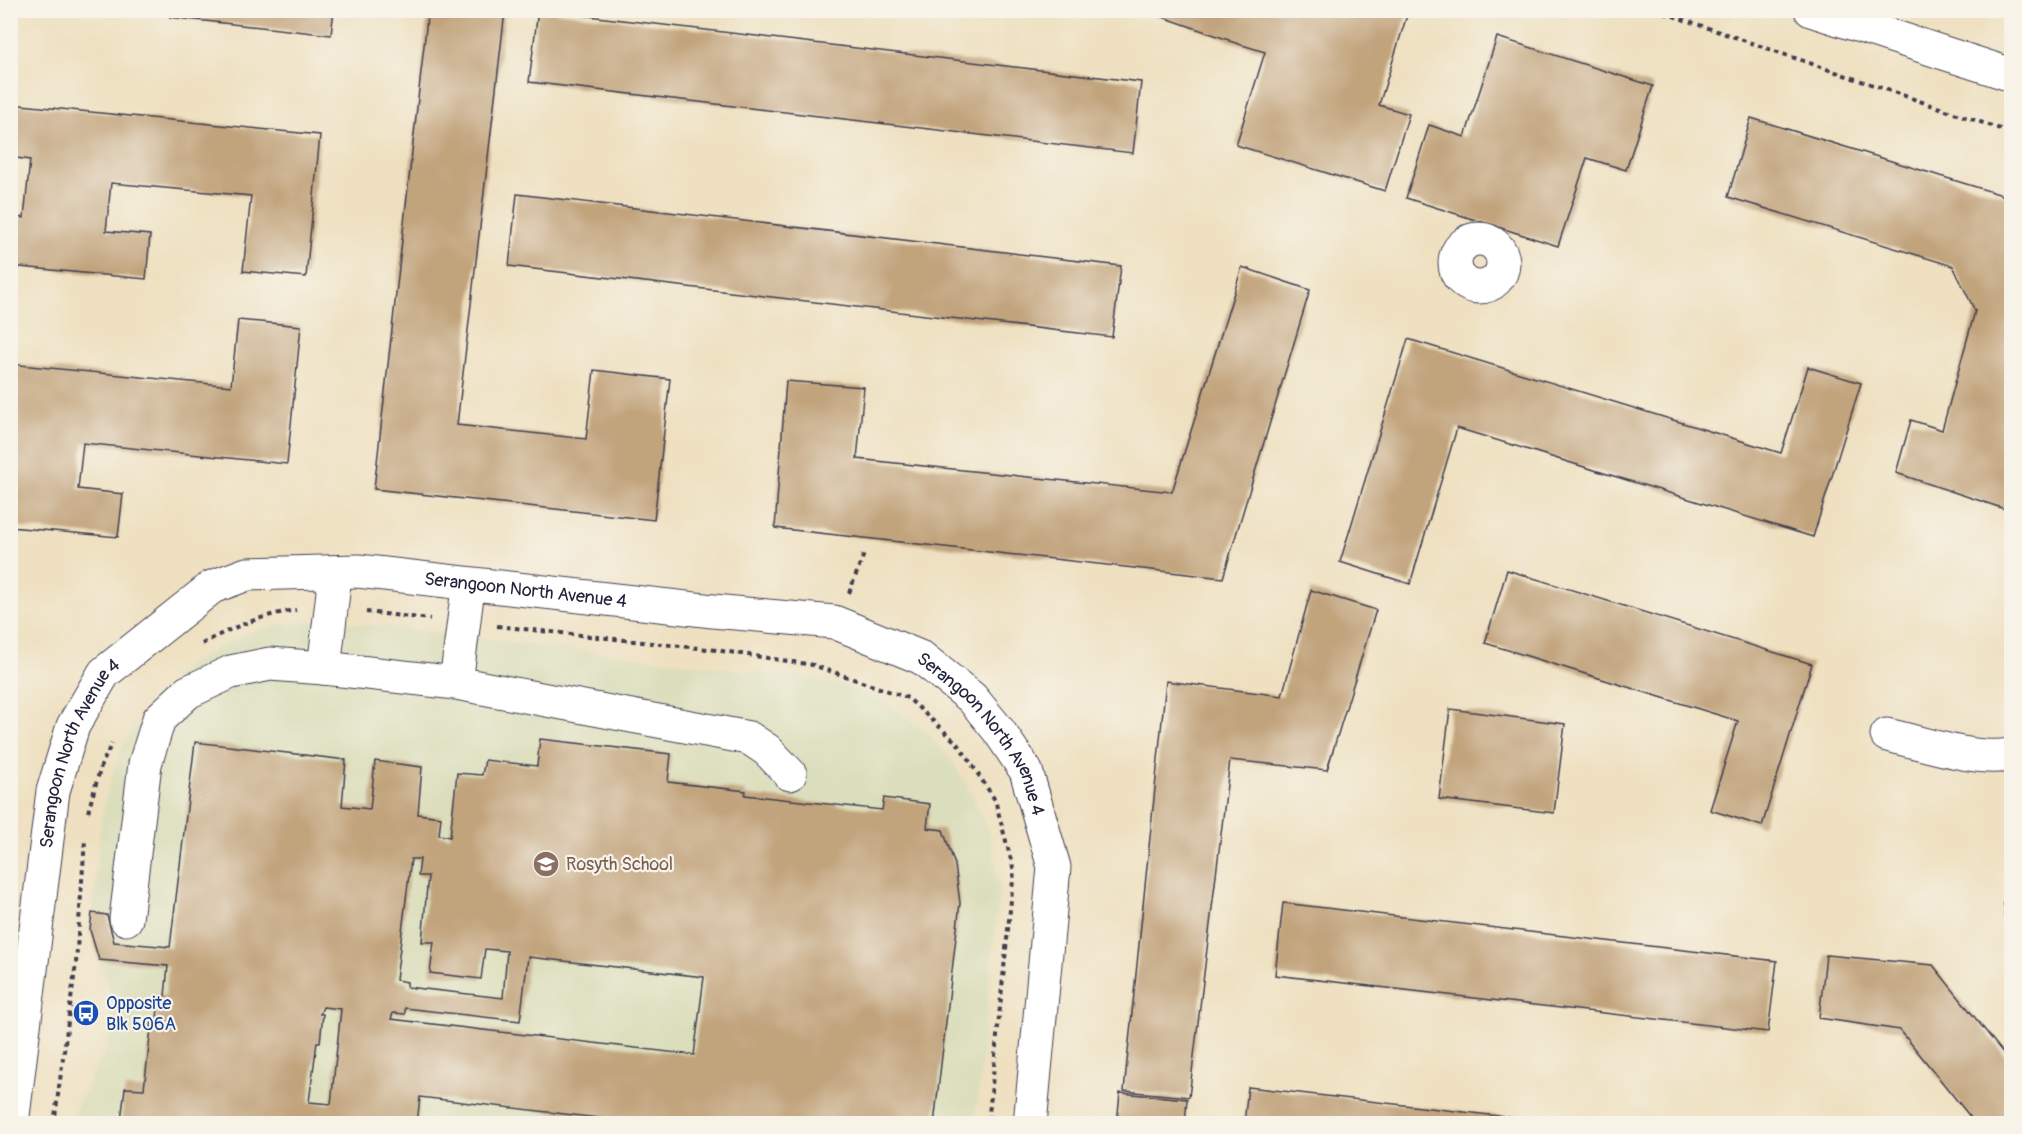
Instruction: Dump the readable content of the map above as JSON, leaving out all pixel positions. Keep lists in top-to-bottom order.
{
  "streets": {
    "main road": ["Serangoon North Avenue 4"]
  },
  "places": {
    "school or university": ["Rosyth School"],
    "bus stop": ["Opposite Blk 506A"]
  }
}
